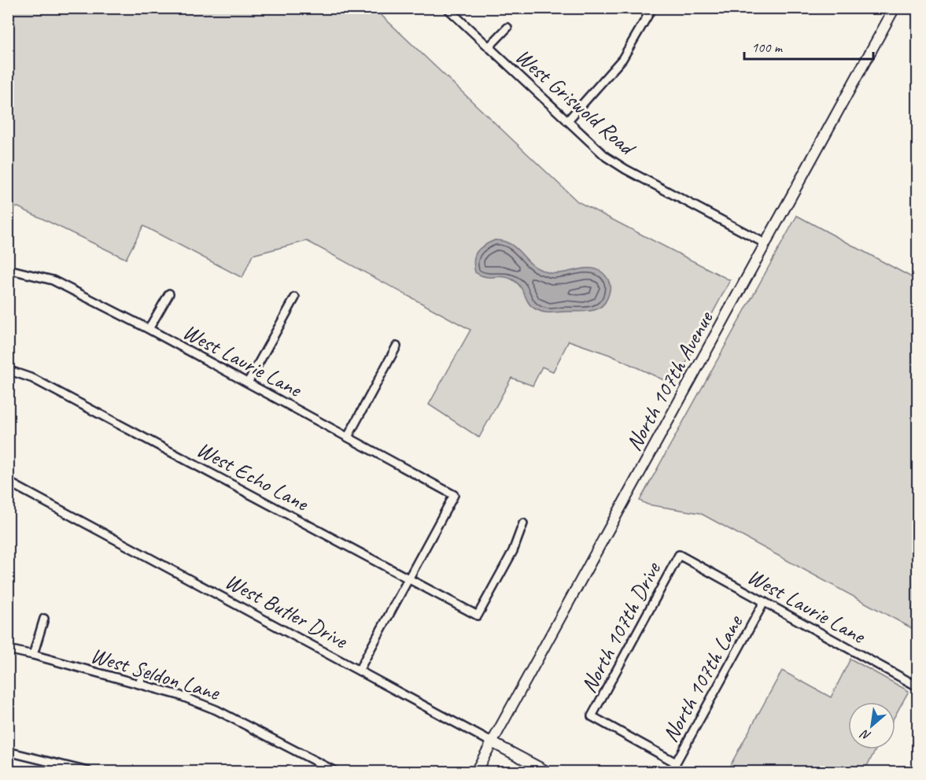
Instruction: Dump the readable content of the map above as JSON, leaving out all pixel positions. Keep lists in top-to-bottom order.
{
  "streets": {
    "street": [
      "West Griswold Road",
      "West Laurie Lane",
      "North 107th Avenue",
      "West Echo Lane",
      "West Butler Drive",
      "North 107th Drive",
      "West Seldon Lane",
      "North 107th Lane"
    ]
  },
  "crossings": [
    ["West Griswold Road", "North 107th Avenue"],
    ["West Laurie Lane", "West Echo Lane"],
    ["West Laurie Lane", "North 107th Drive"],
    ["West Laurie Lane", "North 107th Lane"],
    ["North 107th Avenue", "West Butler Drive"],
    ["North 107th Drive", "North 107th Lane"]
  ],
  "scale_bar": "100 m",
  "north": "bottom left"
}
